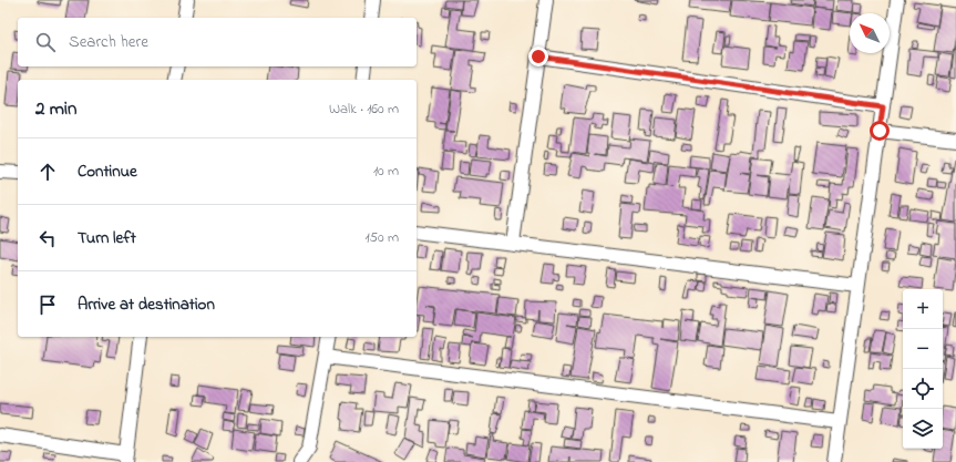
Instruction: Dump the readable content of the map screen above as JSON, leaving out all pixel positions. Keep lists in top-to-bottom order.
{
  "north": "top left",
  "page": {
    "search": "Search here",
    "heading": ["2 min", "Walk · 160 m"],
    "list": [
      ["Continue", "10 m"],
      ["Turn left", "150 m"],
      "Arrive at destination"
    ],
    "map_buttons": ["+", "−"]
  }
}
